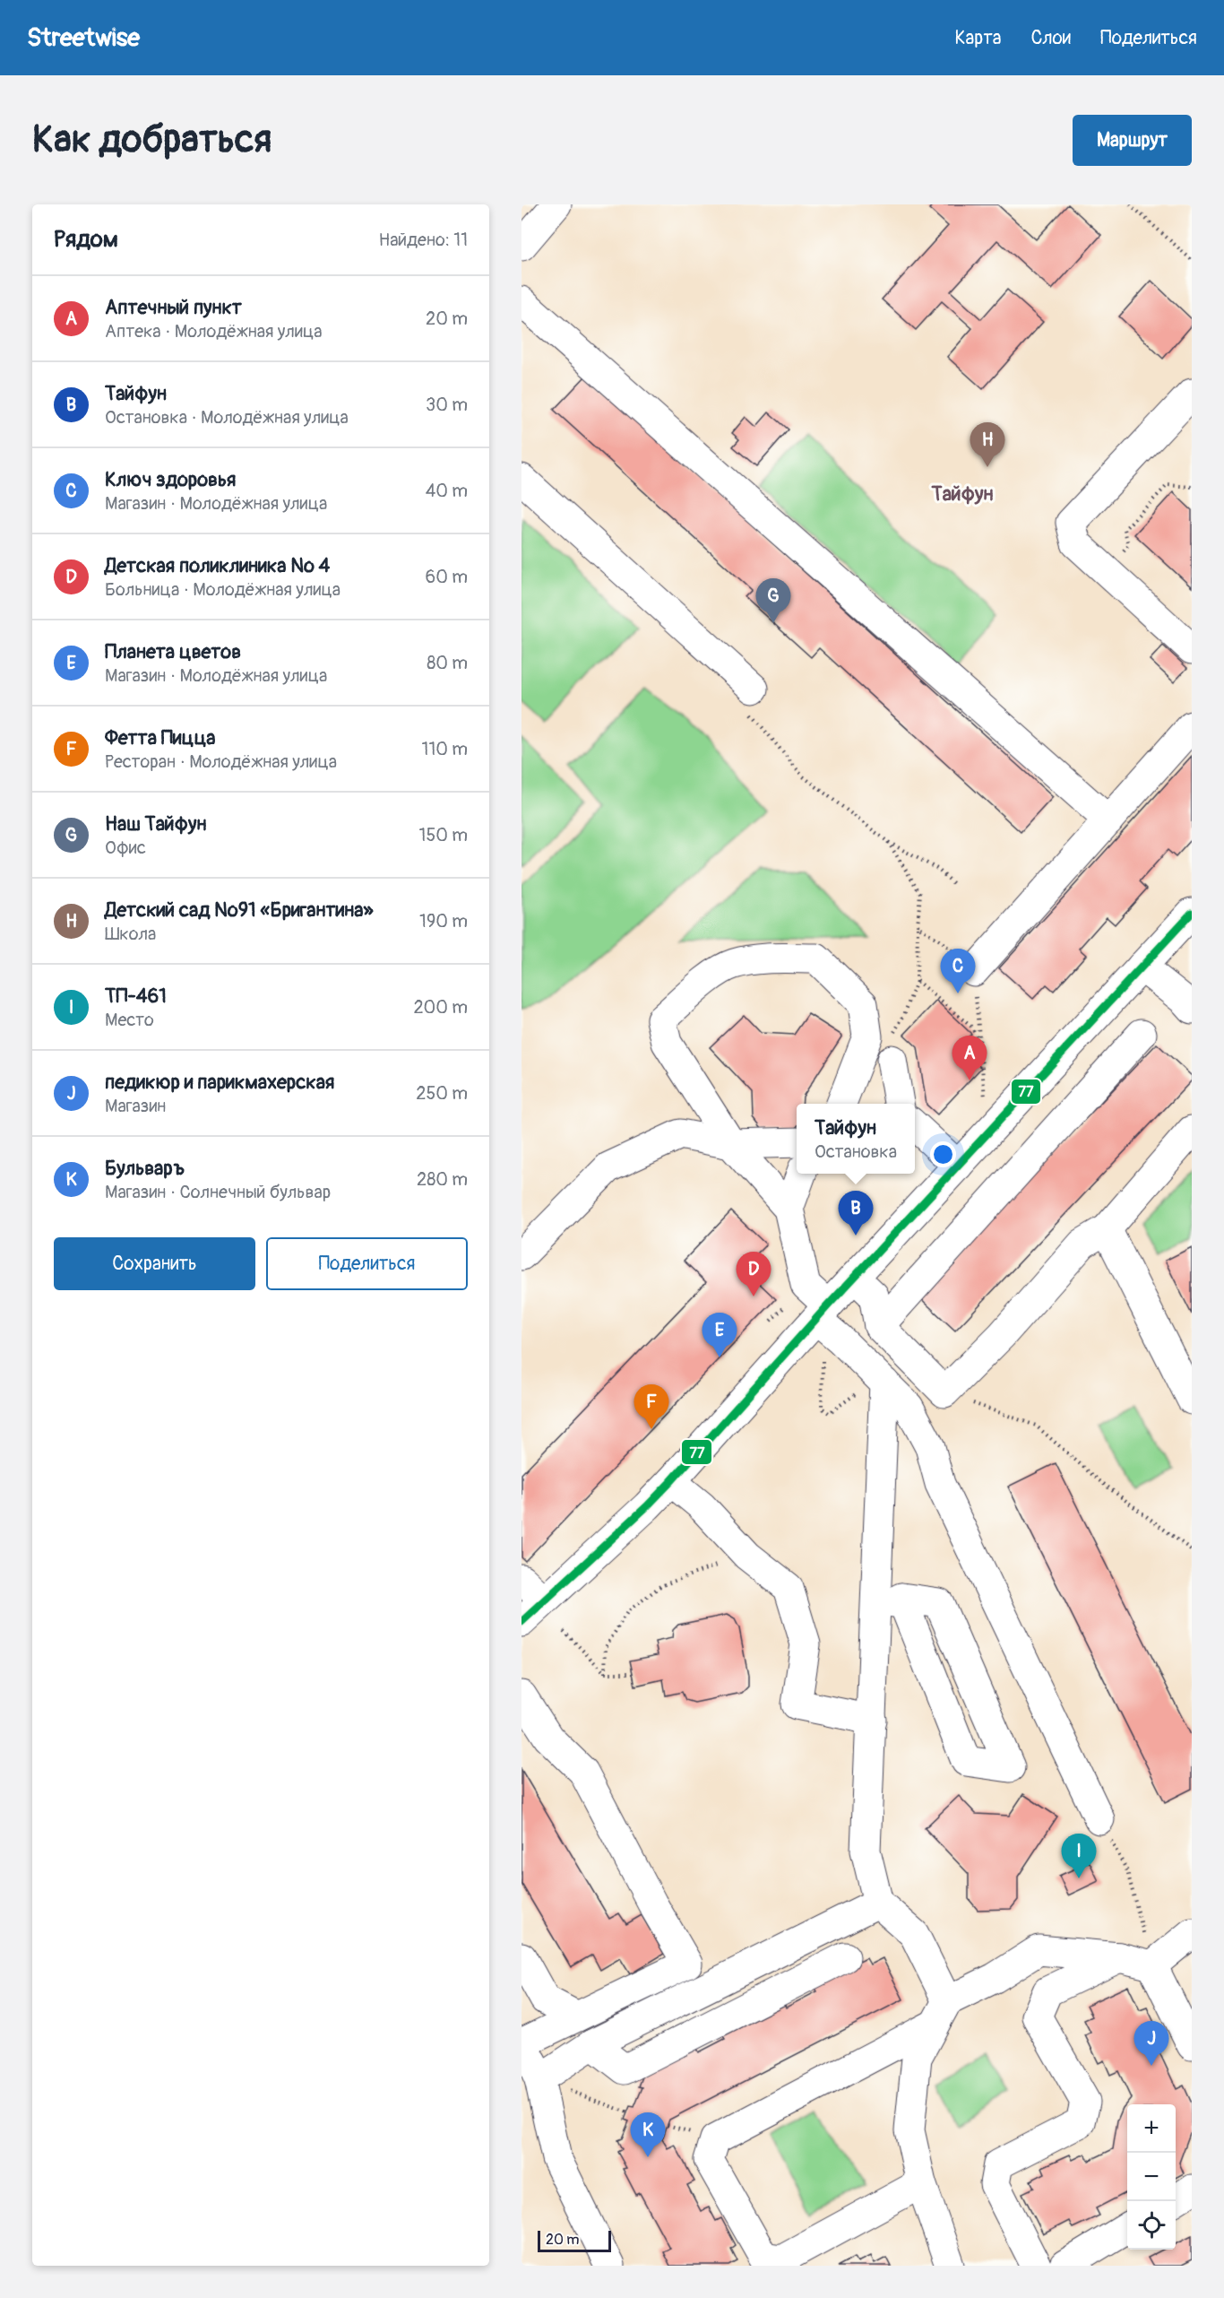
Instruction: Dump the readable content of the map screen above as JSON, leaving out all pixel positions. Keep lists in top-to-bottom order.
{
  "districts": ["Тайфун"],
  "lines": ["transit line 77"],
  "scale_bar": "20 m",
  "page": {
    "header": "Streetwise",
    "nav": ["Карта", "Слои", "Поделиться"],
    "buttons": [
      "Маршрут",
      ["Сохранить", "Поделиться"]
    ],
    "title": "Как добраться",
    "heading": ["Рядом", "Найдено: 11"],
    "list": [
      {
        "mark": "A",
        "name": "Аптечный пункт",
        "note": "Аптека · Молодёжная улица",
        "value": "20 m"
      },
      {
        "mark": "B",
        "name": "Тайфун",
        "note": "Остановка · Молодёжная улица",
        "value": "30 m"
      },
      {
        "mark": "C",
        "name": "Ключ здоровья",
        "note": "Магазин · Молодёжная улица",
        "value": "40 m"
      },
      {
        "mark": "D",
        "name": "Детская поликлиника № 4",
        "note": "Больница · Молодёжная улица",
        "value": "60 m"
      },
      {
        "mark": "E",
        "name": "Планета цветов",
        "note": "Магазин · Молодёжная улица",
        "value": "80 m"
      },
      {
        "mark": "F",
        "name": "Фетта Пицца",
        "note": "Ресторан · Молодёжная улица",
        "value": "110 m"
      },
      {
        "mark": "G",
        "name": "Наш Тайфун",
        "note": "Офис",
        "value": "150 m"
      },
      {
        "mark": "H",
        "name": "Детский сад №91 «Бригантина»",
        "note": "Школа",
        "value": "190 m"
      },
      {
        "mark": "I",
        "name": "ТП-461",
        "note": "Место",
        "value": "200 m"
      },
      {
        "mark": "J",
        "name": "педикюр и парикмахерская",
        "note": "Магазин",
        "value": "250 m"
      },
      {
        "mark": "K",
        "name": "Бульваръ",
        "note": "Магазин · Солнечный бульвар",
        "value": "280 m"
      }
    ],
    "pins": [
      "H",
      "G",
      "C",
      "A",
      "B",
      "D",
      "E",
      "F",
      "I",
      "J",
      "K"
    ],
    "popup": ["Тайфун", "Остановка"],
    "map_buttons": ["+", "−"],
    "scale": "20 m"
  }
}
